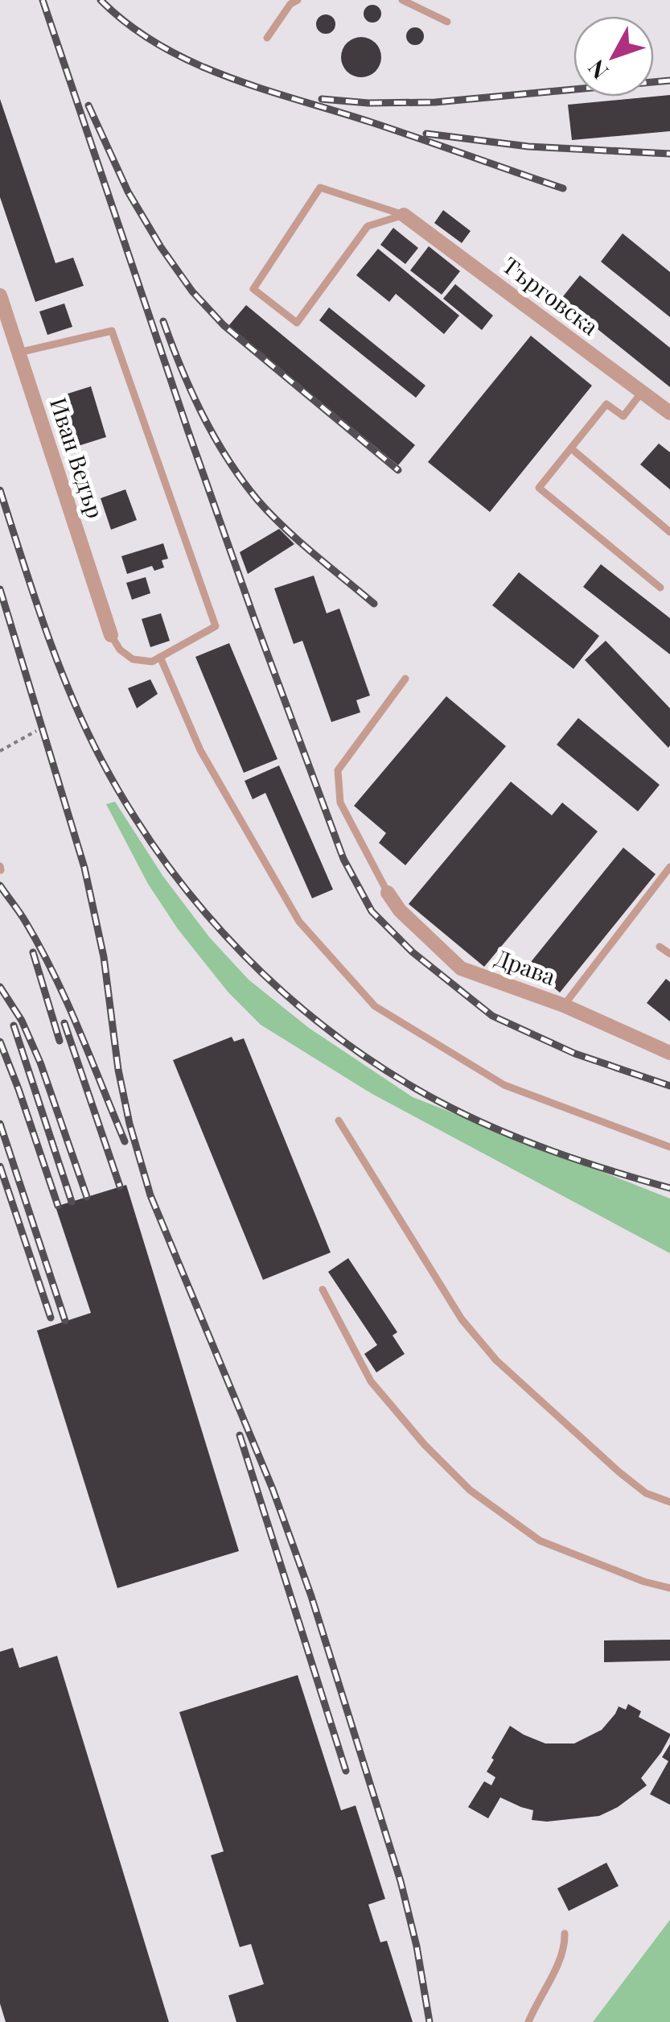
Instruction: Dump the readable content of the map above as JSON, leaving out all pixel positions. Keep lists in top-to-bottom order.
{
  "streets": {
    "street": ["Търговска", "Иван Ведър", "Драва"]
  },
  "north": "bottom left"
}
